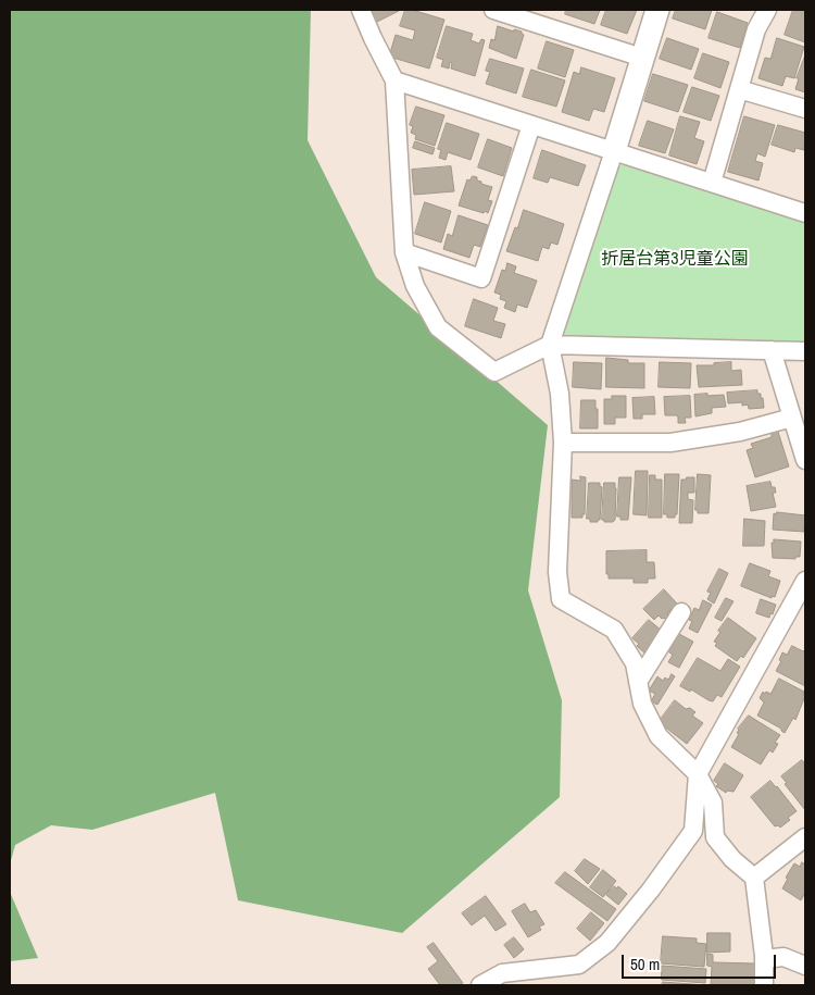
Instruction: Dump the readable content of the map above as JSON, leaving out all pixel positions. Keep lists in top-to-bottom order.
{
  "parks": ["折居台第3児童公園"],
  "scale_bar": "50 m"
}
